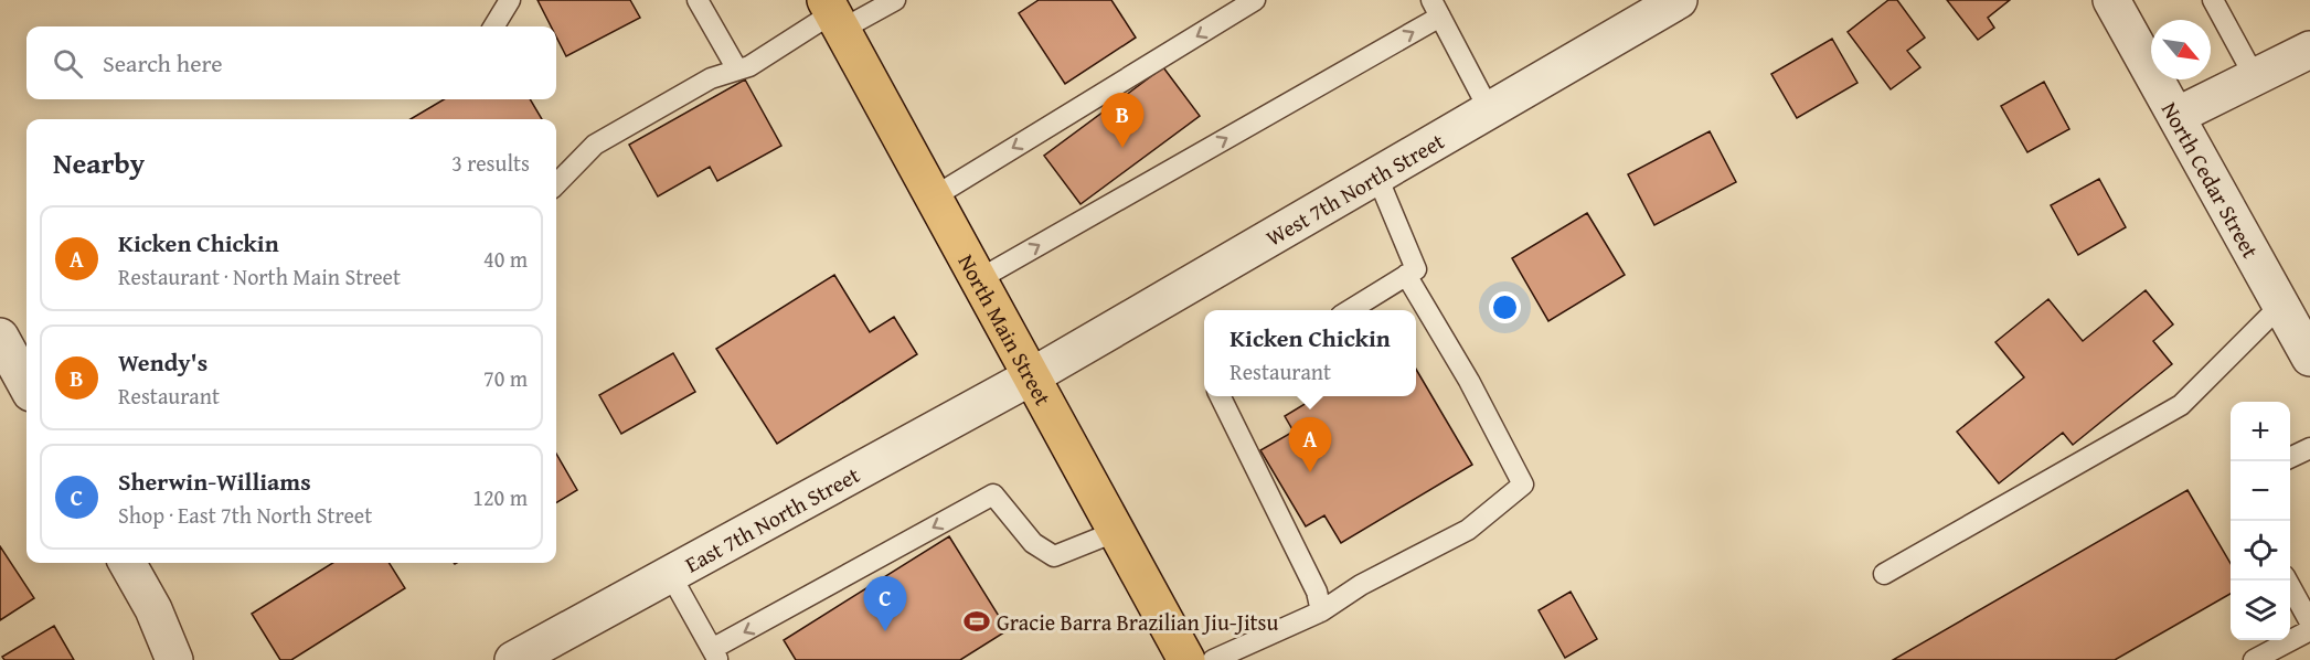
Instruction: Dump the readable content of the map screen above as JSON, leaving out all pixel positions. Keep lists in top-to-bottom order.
{
  "streets": {
    "main road": ["North Main Street"],
    "street": ["North Cedar Street", "West 7th North Street", "East 7th North Street"]
  },
  "crossings": [
    ["West 7th North Street", "North Main Street"],
    ["West 7th North Street", "East 7th North Street"],
    ["North Main Street", "East 7th North Street"]
  ],
  "places": {
    "sports": ["Gracie Barra Brazilian Jiu-Jitsu"]
  },
  "north": "bottom right",
  "page": {
    "search": "Search here",
    "pins": ["B", "A", "C"],
    "heading": ["Nearby", "3 results"],
    "list": [
      {
        "mark": "A",
        "name": "Kicken Chickin",
        "note": "Restaurant · North Main Street",
        "value": "40 m"
      },
      {
        "mark": "B",
        "name": "Wendy's",
        "note": "Restaurant",
        "value": "70 m"
      },
      {
        "mark": "C",
        "name": "Sherwin-Williams",
        "note": "Shop · East 7th North Street",
        "value": "120 m"
      }
    ],
    "popup": ["Kicken Chickin", "Restaurant"],
    "map_buttons": ["+", "−"]
  }
}
